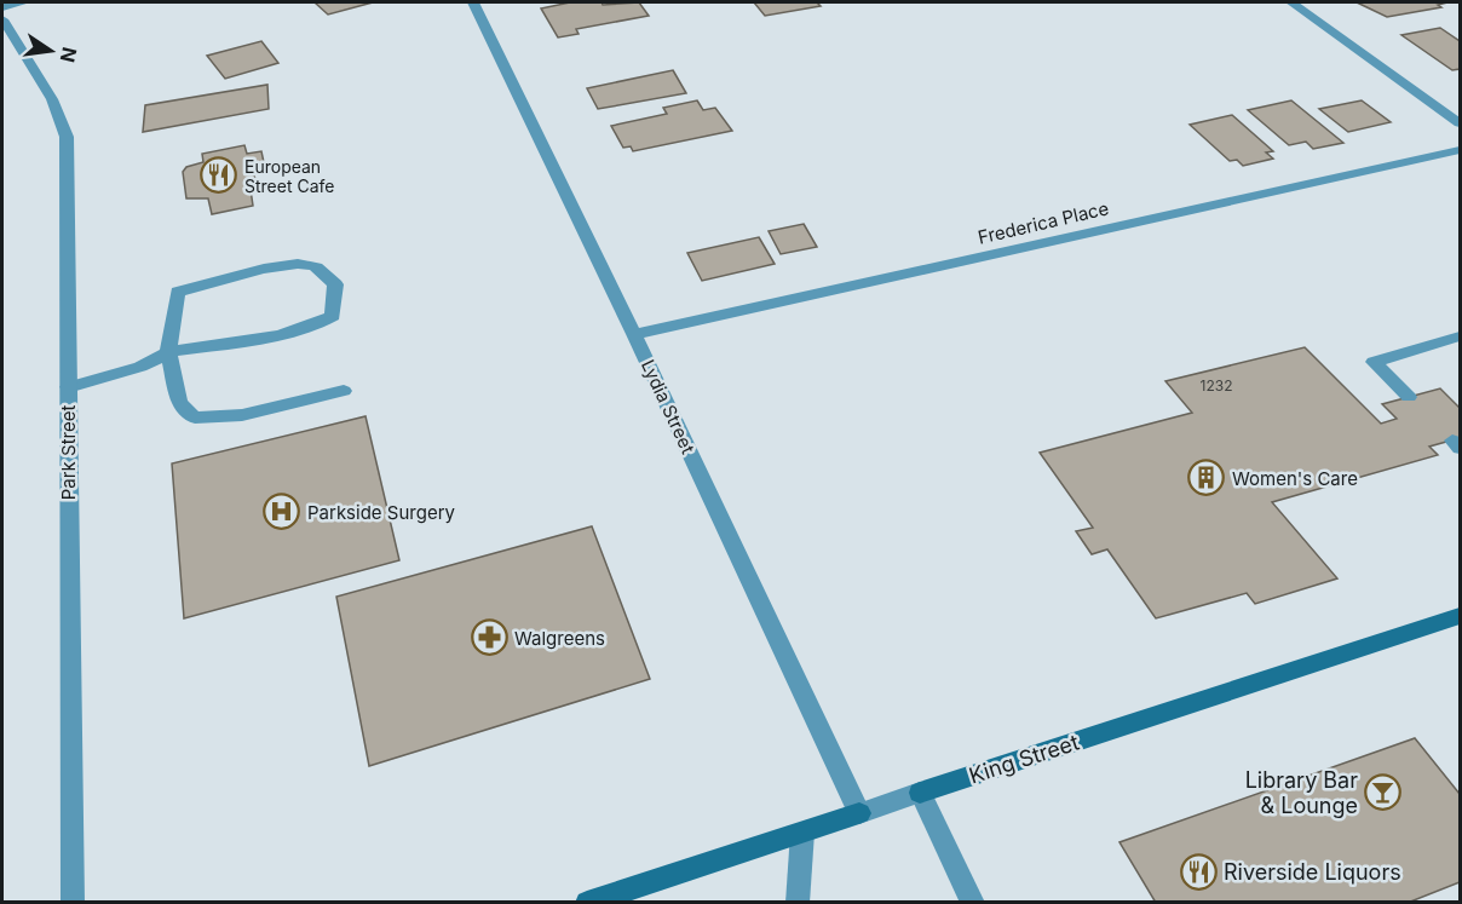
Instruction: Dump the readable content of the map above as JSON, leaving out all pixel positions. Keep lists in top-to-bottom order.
{
  "streets": {
    "main road": ["King Street"],
    "street": ["Frederica Place", "Lydia Street", "Park Street"]
  },
  "crossings": [
    ["Frederica Place", "Lydia Street"],
    ["Lydia Street", "King Street"]
  ],
  "places": {
    "restaurant": ["European Street Cafe", "Riverside Liquors"],
    "building": ["Women's Care"],
    "hospital": ["Parkside Surgery"],
    "pharmacy": ["Walgreens"],
    "bar": ["Library Bar & Lounge"]
  },
  "house_numbers": ["1232"],
  "north": "right"
}
